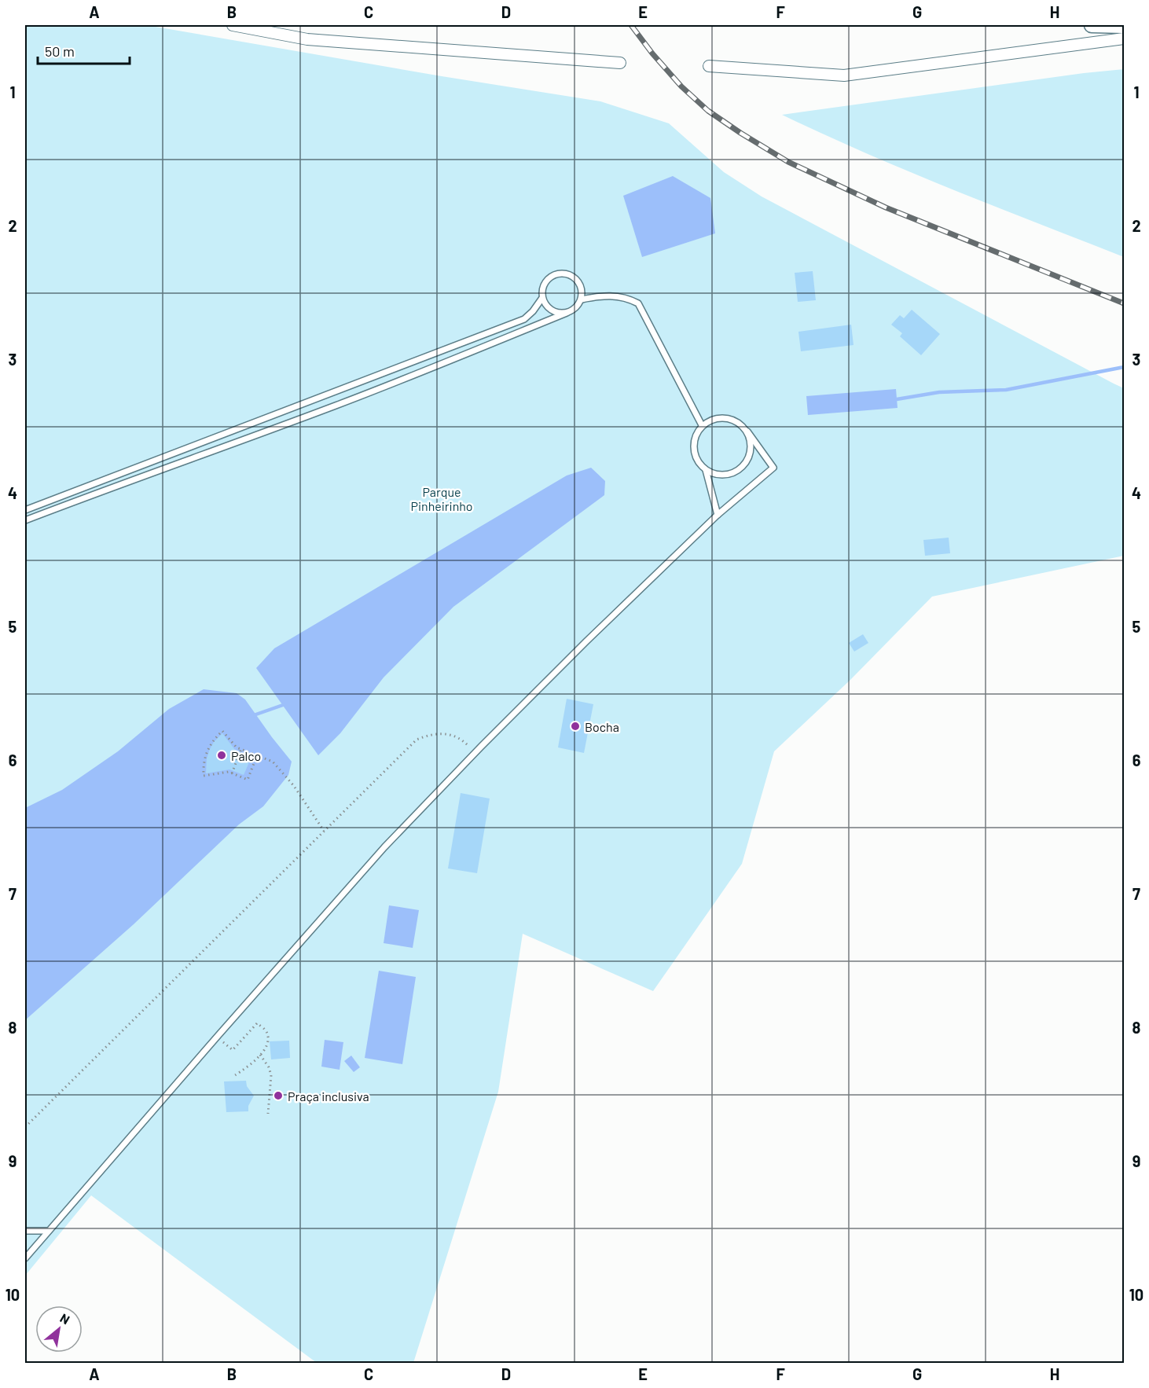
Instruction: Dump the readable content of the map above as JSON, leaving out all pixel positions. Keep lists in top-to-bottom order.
{
  "parks": ["Parque Pinheirinho"],
  "places": ["Bocha", "Palco", "Praça inclusiva"],
  "scale_bar": "50 m",
  "north": "top right",
  "grid": {
    "columns": [
      "A",
      "B",
      "C",
      "D",
      "E",
      "F",
      "G",
      "H"
    ],
    "rows": [
      "1",
      "2",
      "3",
      "4",
      "5",
      "6",
      "7",
      "8",
      "9",
      "10"
    ]
  }
}
